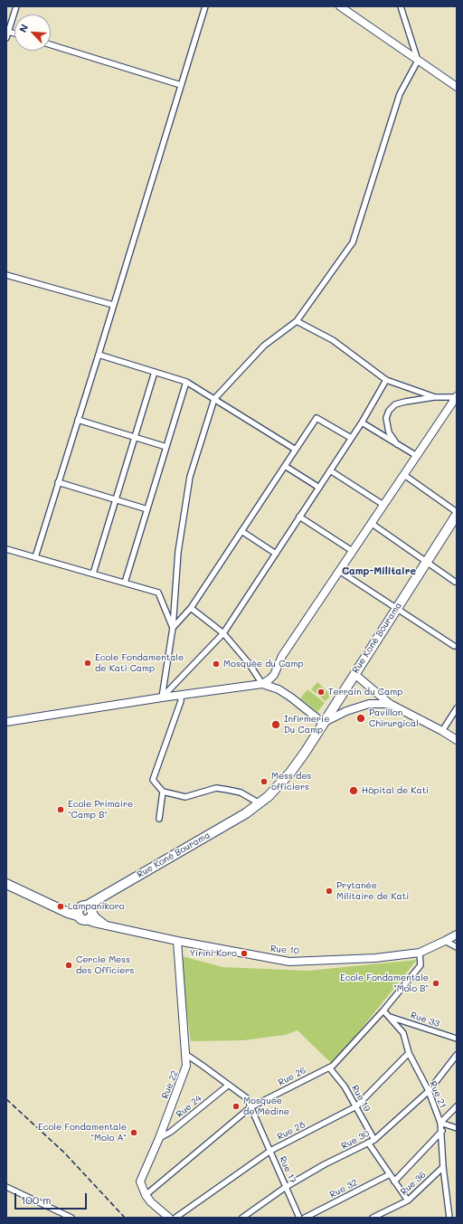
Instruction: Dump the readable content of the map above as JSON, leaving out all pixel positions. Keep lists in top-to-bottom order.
{
  "streets": {
    "highway": ["Rue Koné Bourama"],
    "street": [
      "Rue 10",
      "Rue 33",
      "Rue 26",
      "Rue 22",
      "Rue 21",
      "Rue 19",
      "Rue 24",
      "Rue 28",
      "Rue 30",
      "Rue 17",
      "Rue 36",
      "Rue 32"
    ]
  },
  "crossings": [
    ["Rue Koné Bourama", "Rue 10"],
    ["Rue 10", "Rue 26"],
    ["Rue 10", "Rue 22"],
    ["Rue 33", "Rue 21"],
    ["Rue 26", "Rue 22"],
    ["Rue 26", "Rue 21"],
    ["Rue 26", "Rue 19"],
    ["Rue 26", "Rue 17"],
    ["Rue 22", "Rue 24"],
    ["Rue 22", "Rue 17"],
    ["Rue 21", "Rue 28"],
    ["Rue 21", "Rue 30"],
    ["Rue 21", "Rue 36"],
    ["Rue 19", "Rue 28"],
    ["Rue 19", "Rue 30"],
    ["Rue 24", "Rue 17"],
    ["Rue 28", "Rue 17"],
    ["Rue 30", "Rue 17"]
  ],
  "districts": ["Camp-Militaire"],
  "places": [
    "Ecole Fondamentale de Kati Camp",
    "Mosquée du Camp",
    "Terrain du Camp",
    "Pavillon Chirurgical",
    "Infirmerie Du Camp",
    "Mess des officiers",
    "Hôpital de Kati",
    "Ecole Primaire \"Camp B\"",
    "Prytanée Militaire de Kati",
    "Lampanikoro",
    "Yirini Koro",
    "Cercle Mess des Officiers",
    "Ecole Fondamentale \"Molo B\"",
    "Mosquée de Médine",
    "Ecole Fondamentale \"Molo A\""
  ],
  "scale_bar": "100 m",
  "north": "top left"
}
